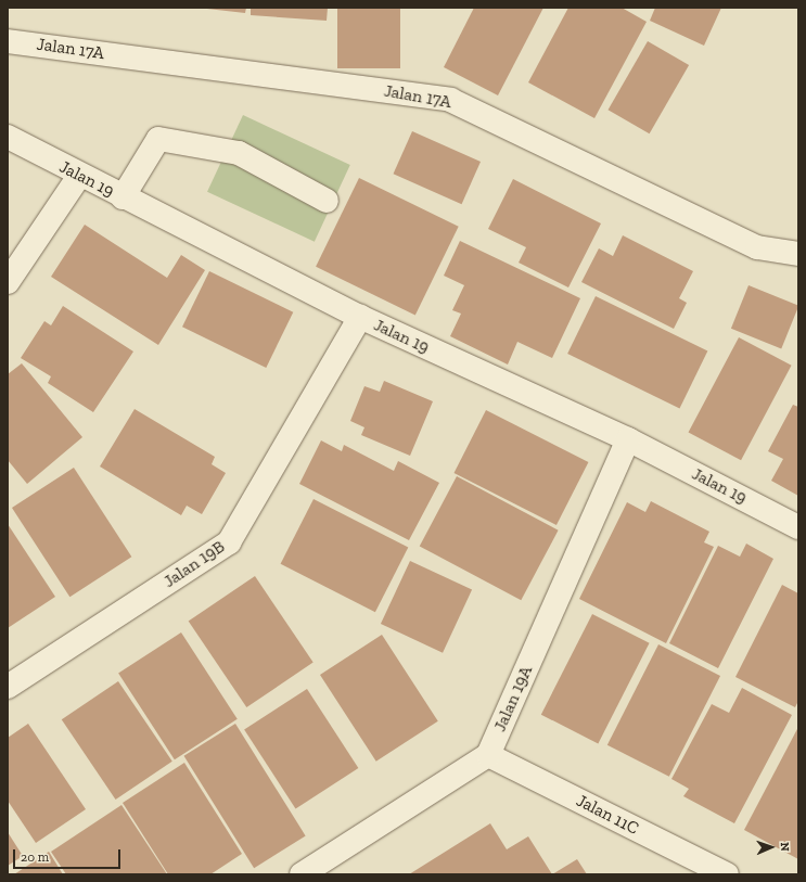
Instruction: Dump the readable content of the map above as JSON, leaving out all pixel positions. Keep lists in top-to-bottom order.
{
  "streets": {
    "street": [
      "Jalan 17A",
      "Jalan 19",
      "Jalan 19B",
      "Jalan 19A",
      "Jalan 11C"
    ]
  },
  "crossings": [
    ["Jalan 19", "Jalan 19B"],
    ["Jalan 19", "Jalan 19A"],
    ["Jalan 19A", "Jalan 11C"]
  ],
  "scale_bar": "20 m",
  "north": "right"
}
